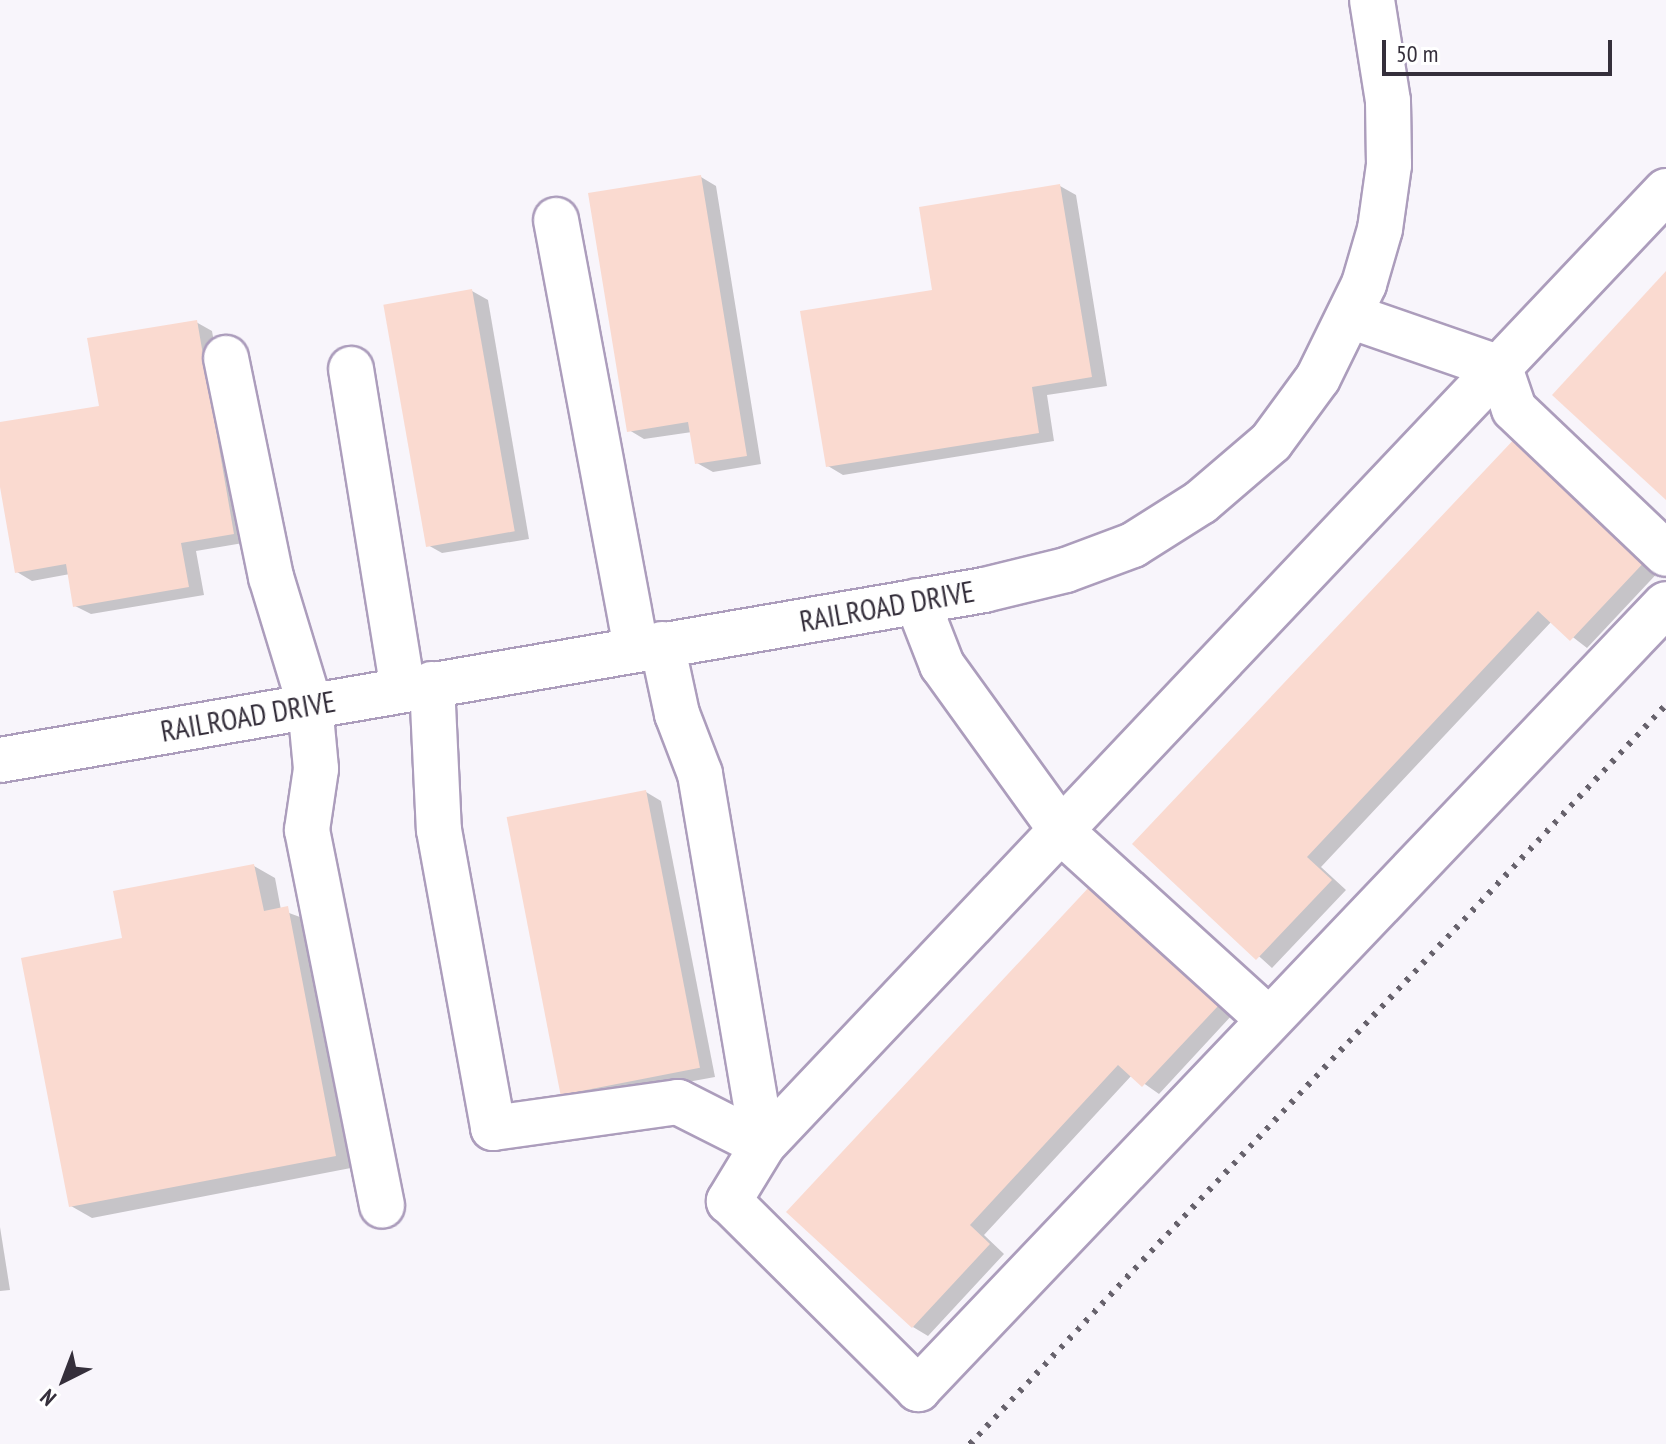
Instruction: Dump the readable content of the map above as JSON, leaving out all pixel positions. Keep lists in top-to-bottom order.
{
  "streets": {
    "street": ["RAILROAD DRIVE"]
  },
  "scale_bar": "50 m",
  "north": "bottom left"
}
